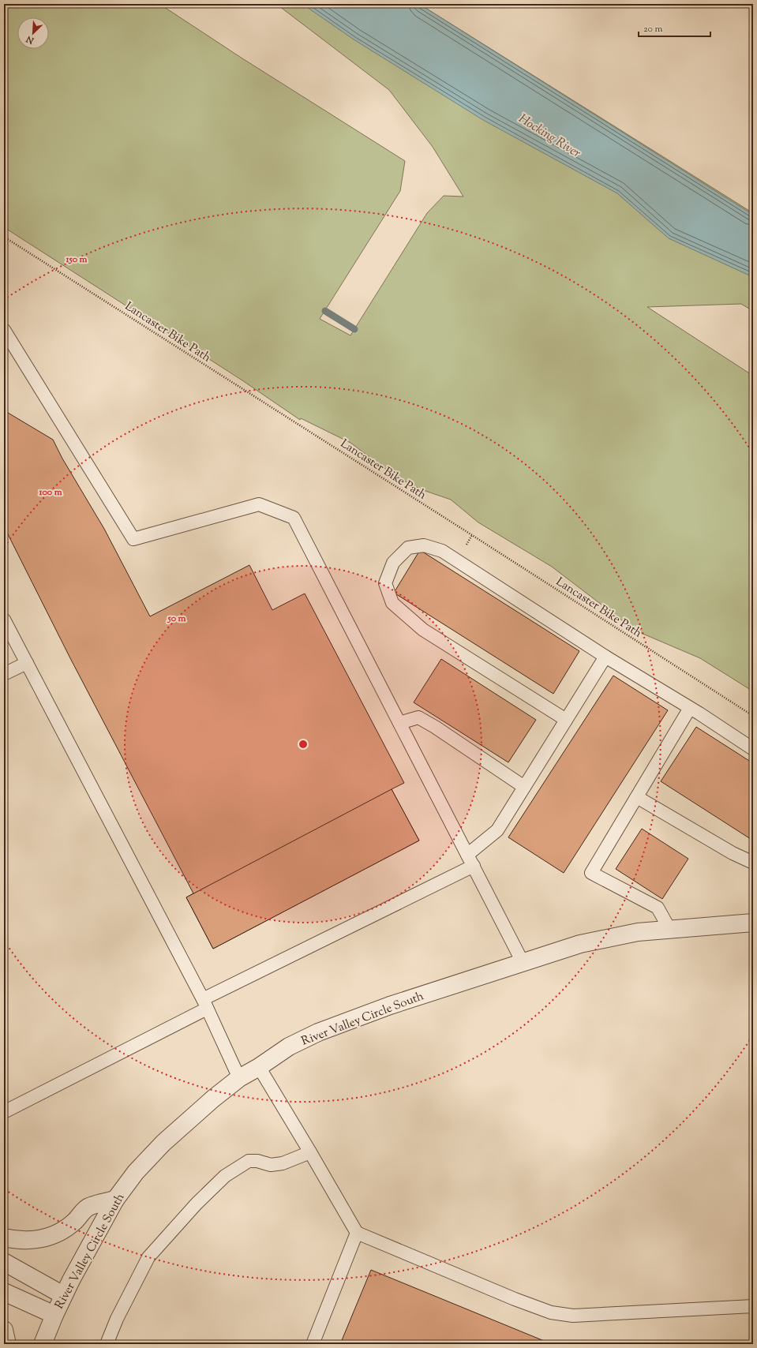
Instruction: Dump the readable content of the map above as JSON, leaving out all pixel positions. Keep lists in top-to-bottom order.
{
  "streets": {
    "street": ["River Valley Circle South"],
    "path": ["Lancaster Bike Path"]
  },
  "water": ["Hocking River"],
  "scale_bar": "20 m",
  "north": "bottom left",
  "rings": ["150 m", "100 m", "50 m"]
}
